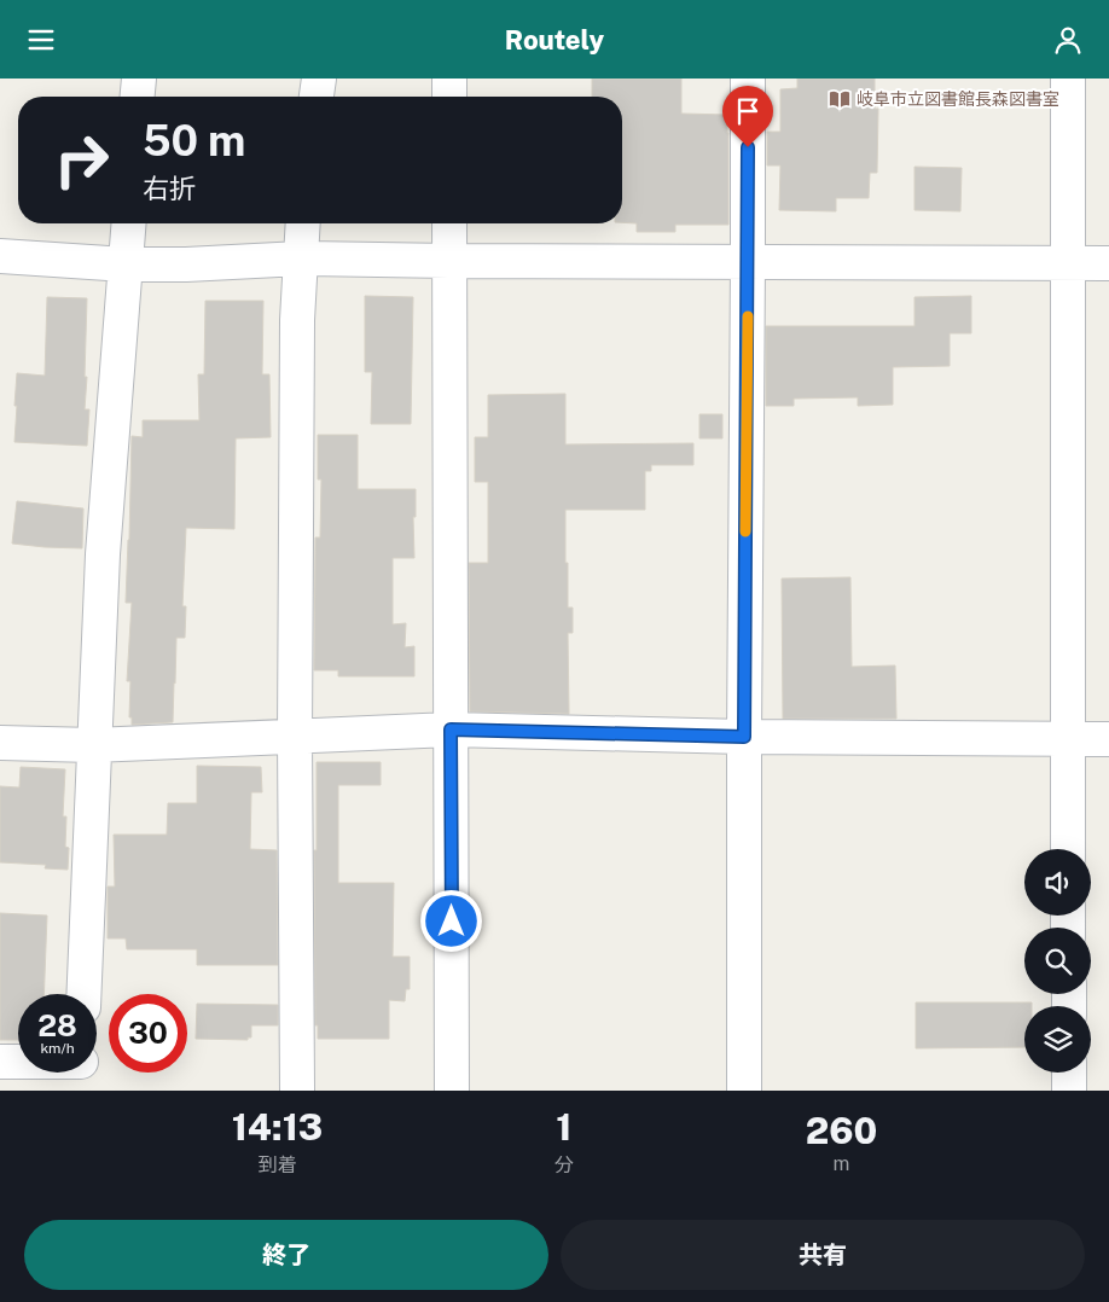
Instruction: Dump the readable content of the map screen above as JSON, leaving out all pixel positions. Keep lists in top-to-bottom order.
{
  "places": {
    "library": ["岐阜市立図書館長森図書室"]
  },
  "page": {
    "header": "Routely",
    "turn": ["50 m", "右折"],
    "speed": "28 km/h",
    "limit": "30",
    "eta": [
      "14:13",
      "到着",
      "1",
      "分",
      "260",
      "m"
    ],
    "buttons": ["終了", "共有"]
  }
}
